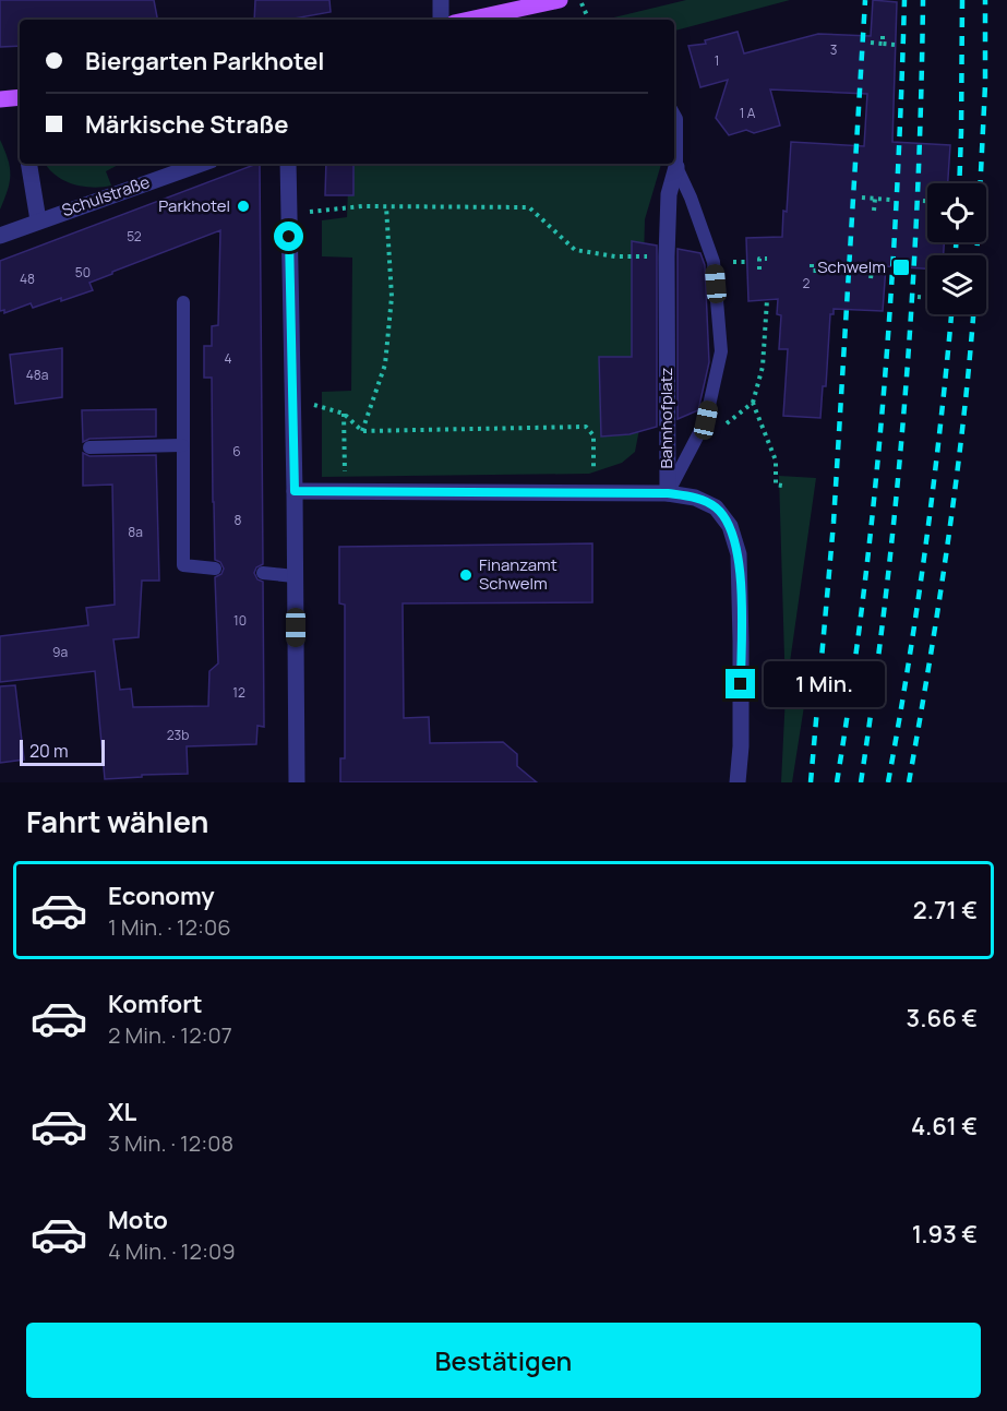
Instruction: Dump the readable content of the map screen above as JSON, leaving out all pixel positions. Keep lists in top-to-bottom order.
{
  "streets": {
    "street": ["Schulstraße", "Bahnhofplatz"]
  },
  "places": {
    "other": ["Parkhotel", "Finanzamt Schwelm"],
    "transit": ["Schwelm"]
  },
  "house_numbers": [
    "3",
    "1",
    "1 A",
    "52",
    "50",
    "48",
    "2",
    "4",
    "48a",
    "6",
    "8",
    "8a",
    "10",
    "9a",
    "12",
    "23b"
  ],
  "scale_bar": "20 m",
  "page": {
    "banner": ["Biergarten Parkhotel", "Märkische Straße"],
    "bubble": "1 Min.",
    "scale": "20 m",
    "heading": "Fahrt wählen",
    "list": [
      {
        "name": "Economy",
        "note": "1 Min. · 12:06",
        "value": "2.71 €"
      },
      {
        "name": "Komfort",
        "note": "2 Min. · 12:07",
        "value": "3.66 €"
      },
      {
        "name": "XL",
        "note": "3 Min. · 12:08",
        "value": "4.61 €"
      },
      {
        "name": "Moto",
        "note": "4 Min. · 12:09",
        "value": "1.93 €"
      }
    ],
    "buttons": "Bestätigen"
  }
}
